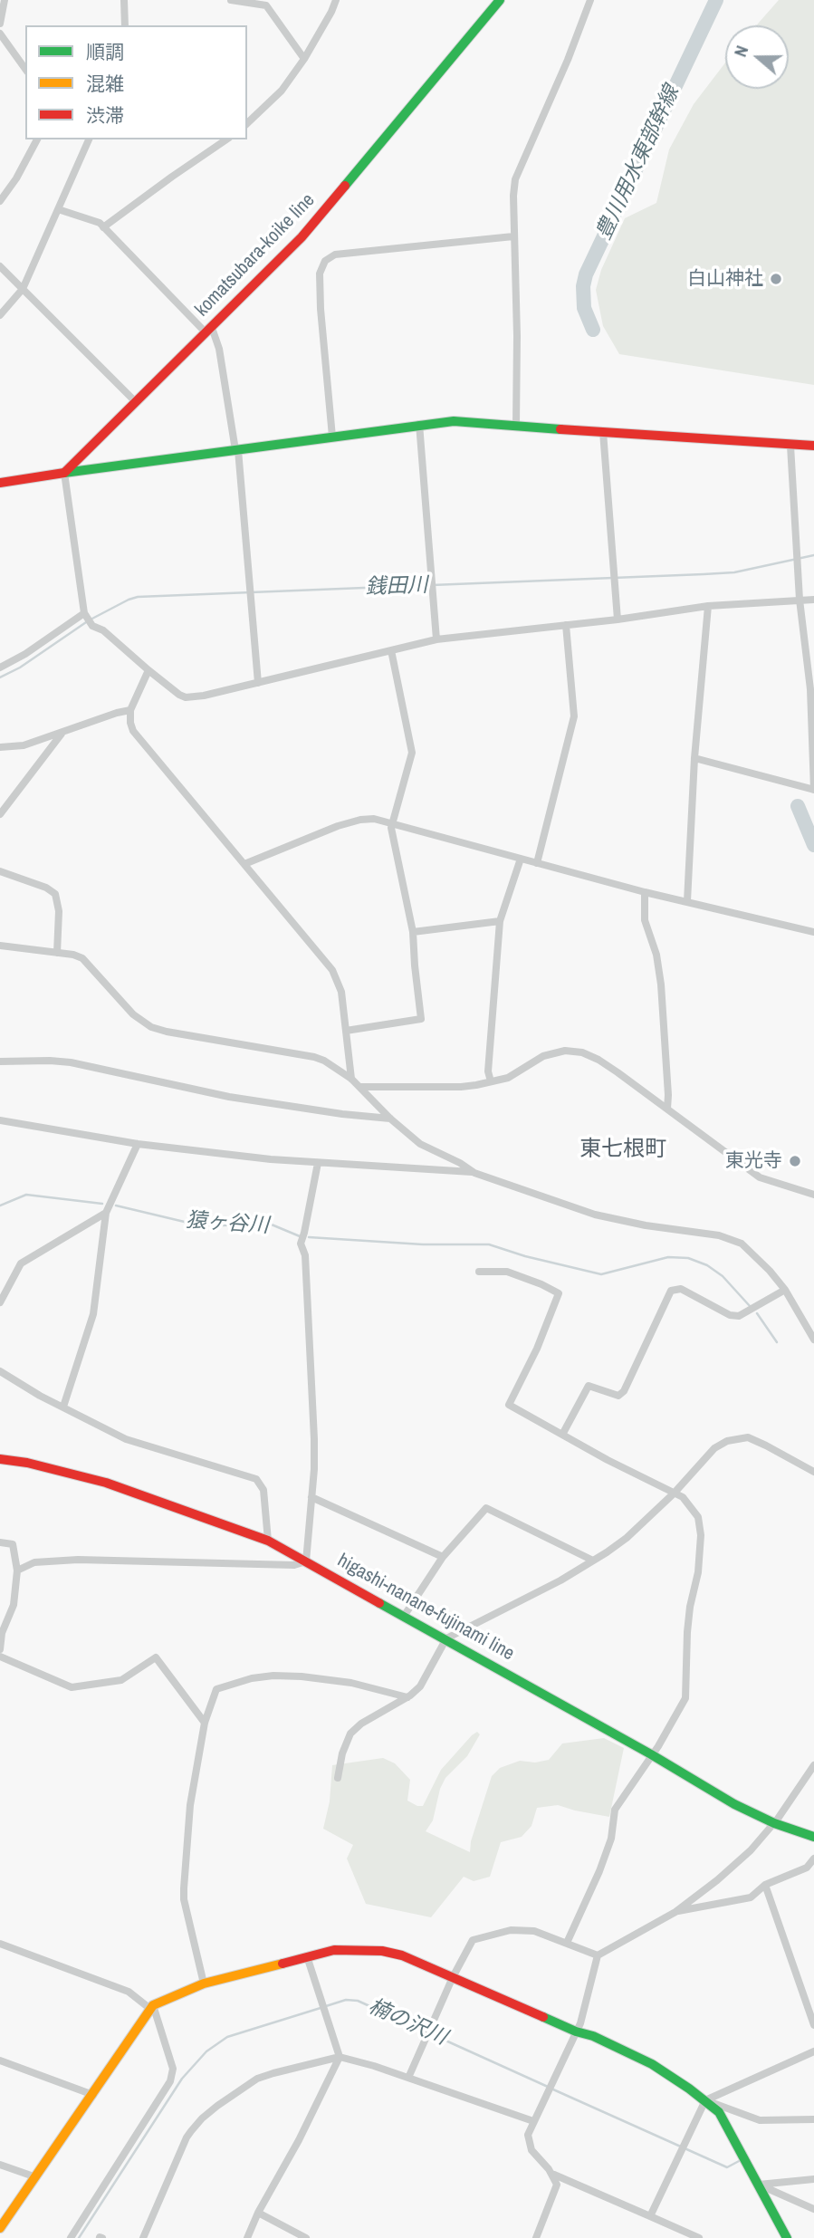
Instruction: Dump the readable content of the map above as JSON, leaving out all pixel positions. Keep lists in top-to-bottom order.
{
  "streets": {
    "street": ["komatsubara-koike line", "higashi-nanane-fujinami line"]
  },
  "districts": ["東七根町"],
  "water": [
    "豊川用水東部幹線",
    "銭田川",
    "猿ヶ谷川",
    "楠の沢川"
  ],
  "places": ["白山神社", "東光寺"],
  "legend": ["順調", "混雑", "渋滞"],
  "north": "left"
}
